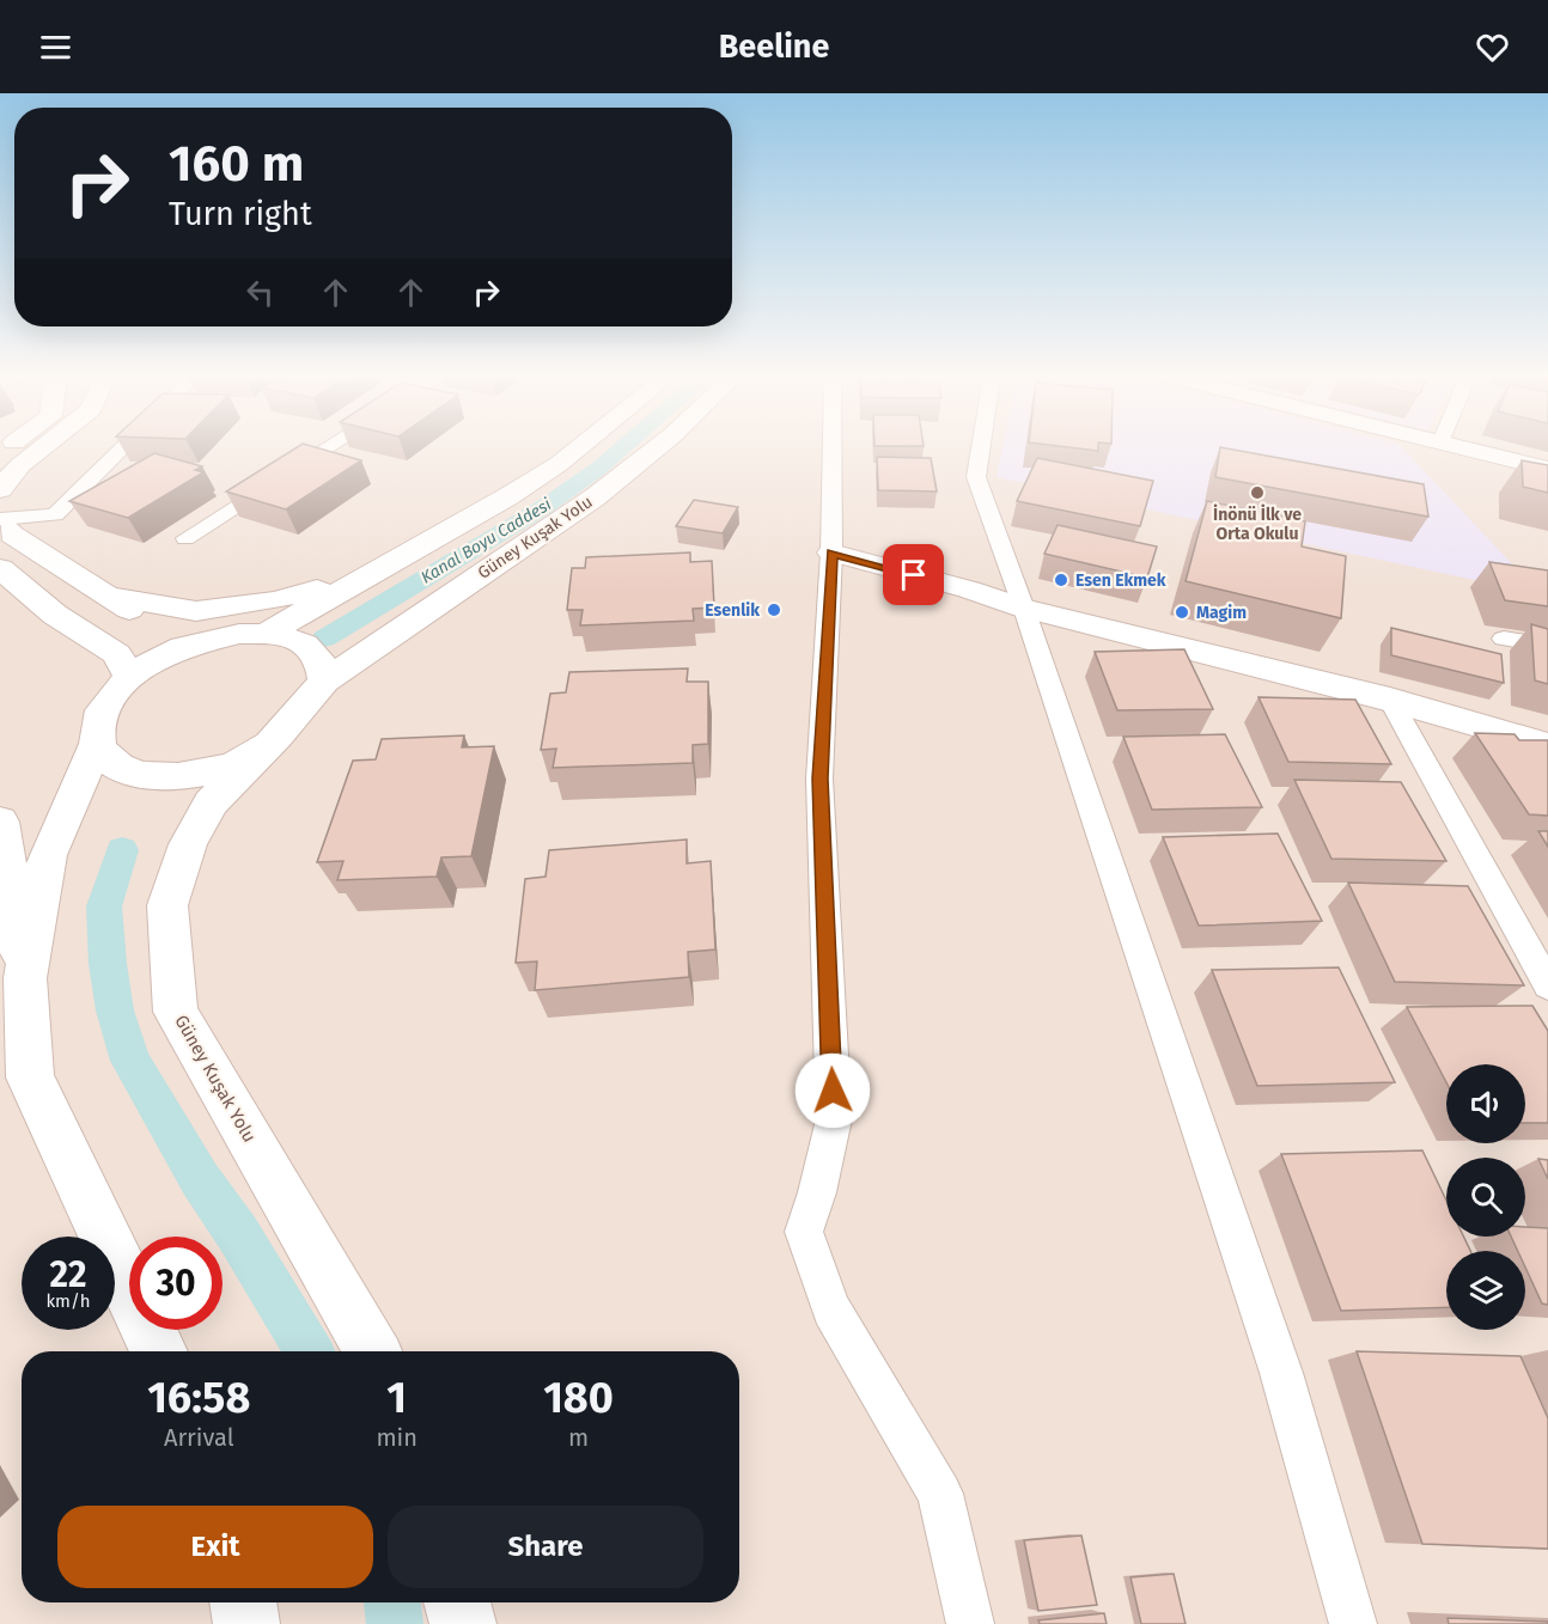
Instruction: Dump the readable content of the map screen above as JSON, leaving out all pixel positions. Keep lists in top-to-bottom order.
{
  "streets": {
    "main road": ["Güney Kuşak Yolu"]
  },
  "water": ["Kanal Boyu Caddesi"],
  "places": [
    "İnönü İlk ve Orta Okulu",
    "Esen Ekmek",
    "Esenlik",
    "Magim"
  ],
  "page": {
    "header": "Beeline",
    "turn": ["160 m", "Turn right"],
    "speed": "22 km/h",
    "limit": "30",
    "eta": [
      "16:58",
      "Arrival",
      "1",
      "min",
      "180",
      "m"
    ],
    "buttons": ["Exit", "Share"]
  }
}
